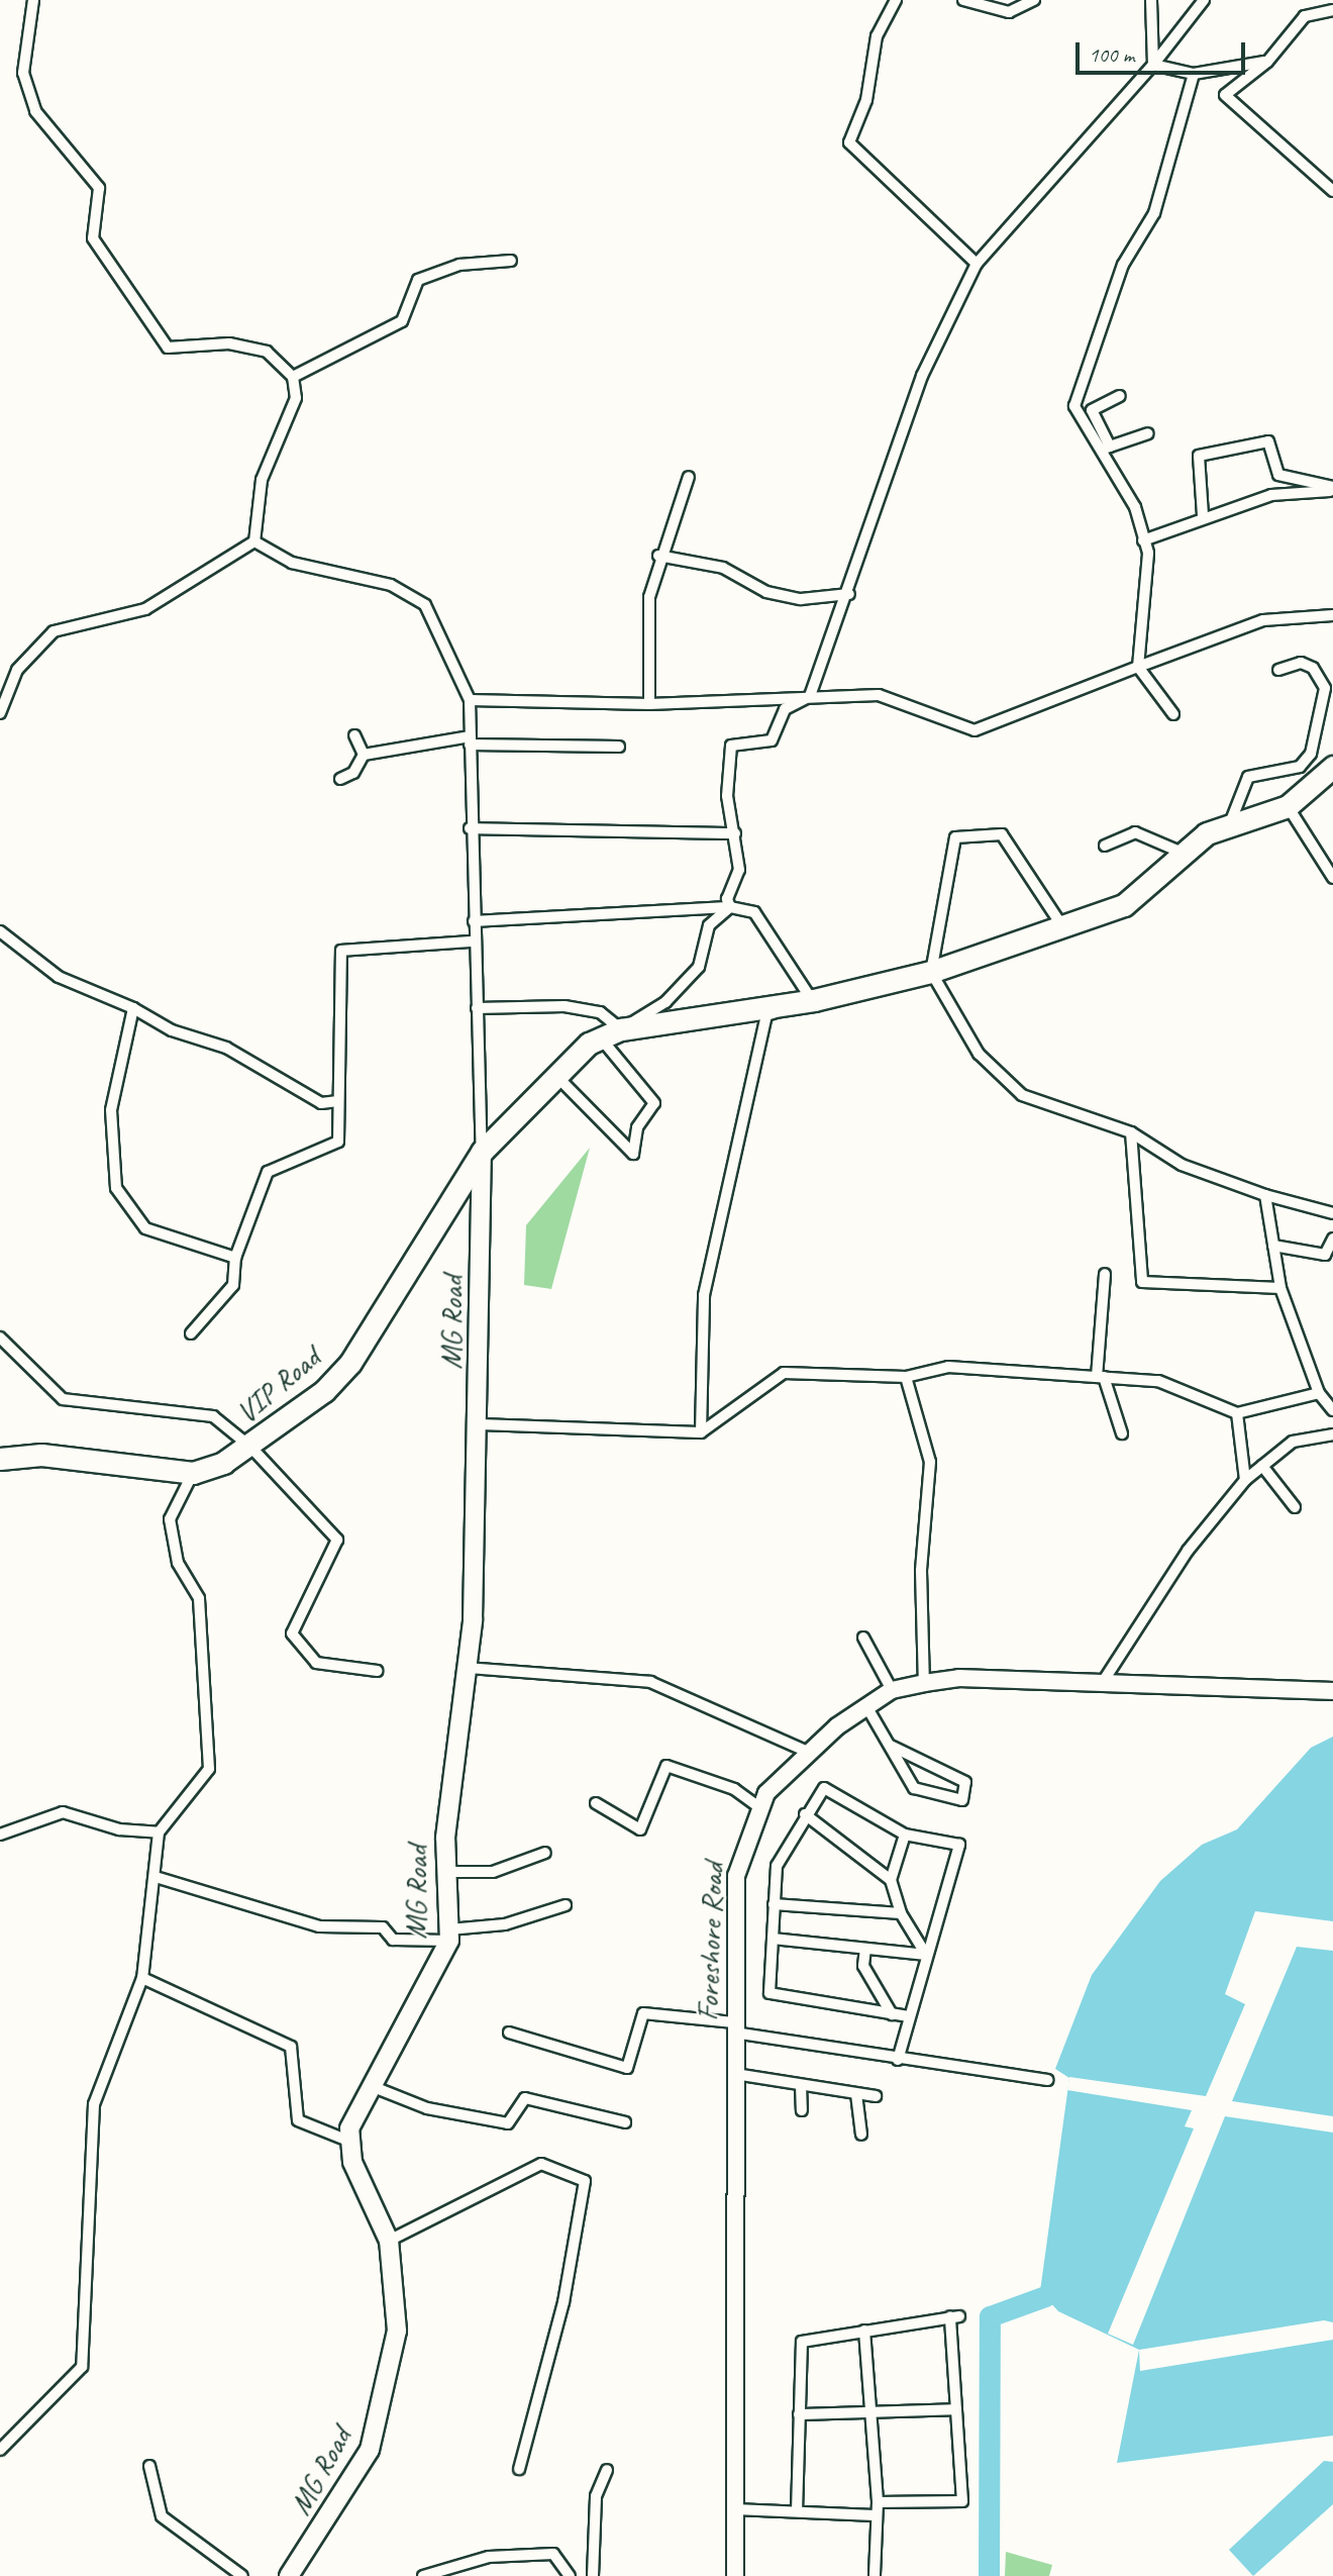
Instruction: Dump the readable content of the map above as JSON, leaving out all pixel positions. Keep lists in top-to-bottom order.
{
  "streets": {
    "highway": ["VIP Road"],
    "main road": ["MG Road", "Foreshore Road"]
  },
  "crossings": [
    ["MG Road", "VIP Road"]
  ],
  "scale_bar": "100 m"
}
